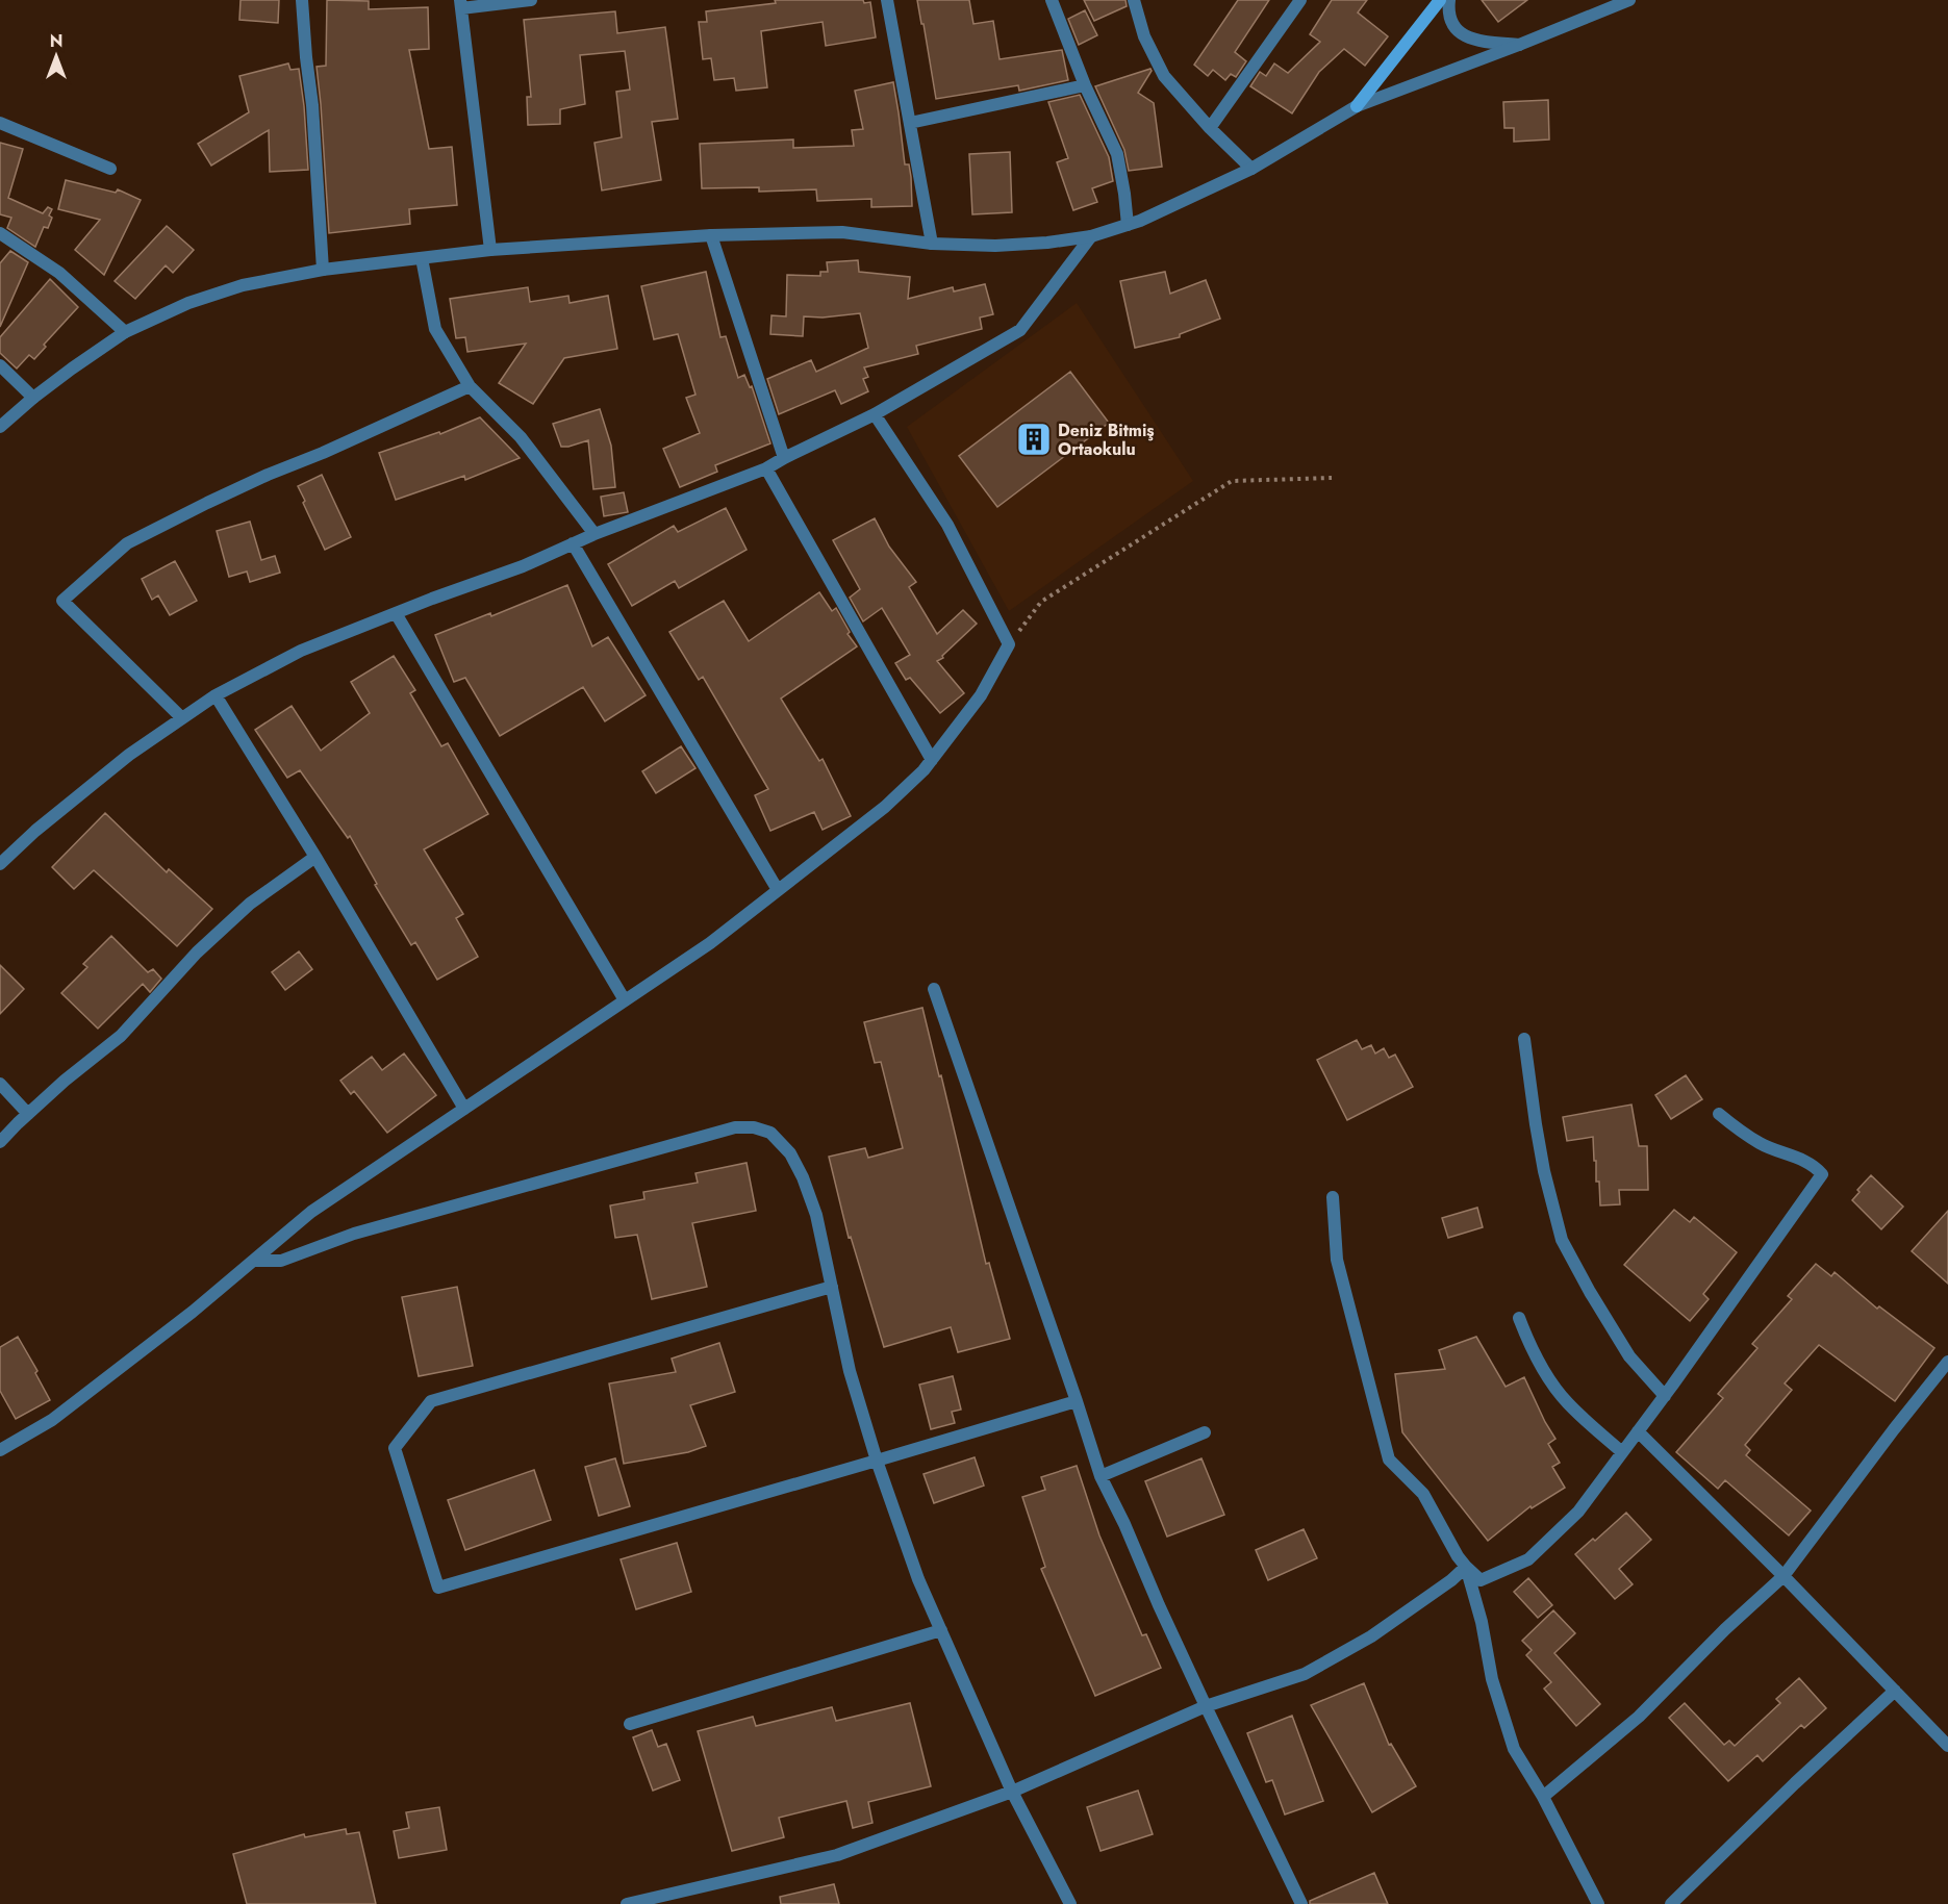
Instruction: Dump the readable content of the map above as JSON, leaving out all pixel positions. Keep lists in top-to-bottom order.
{
  "places": {
    "building": ["Deniz Bitmiş Ortaokulu"]
  },
  "north": "top"
}
